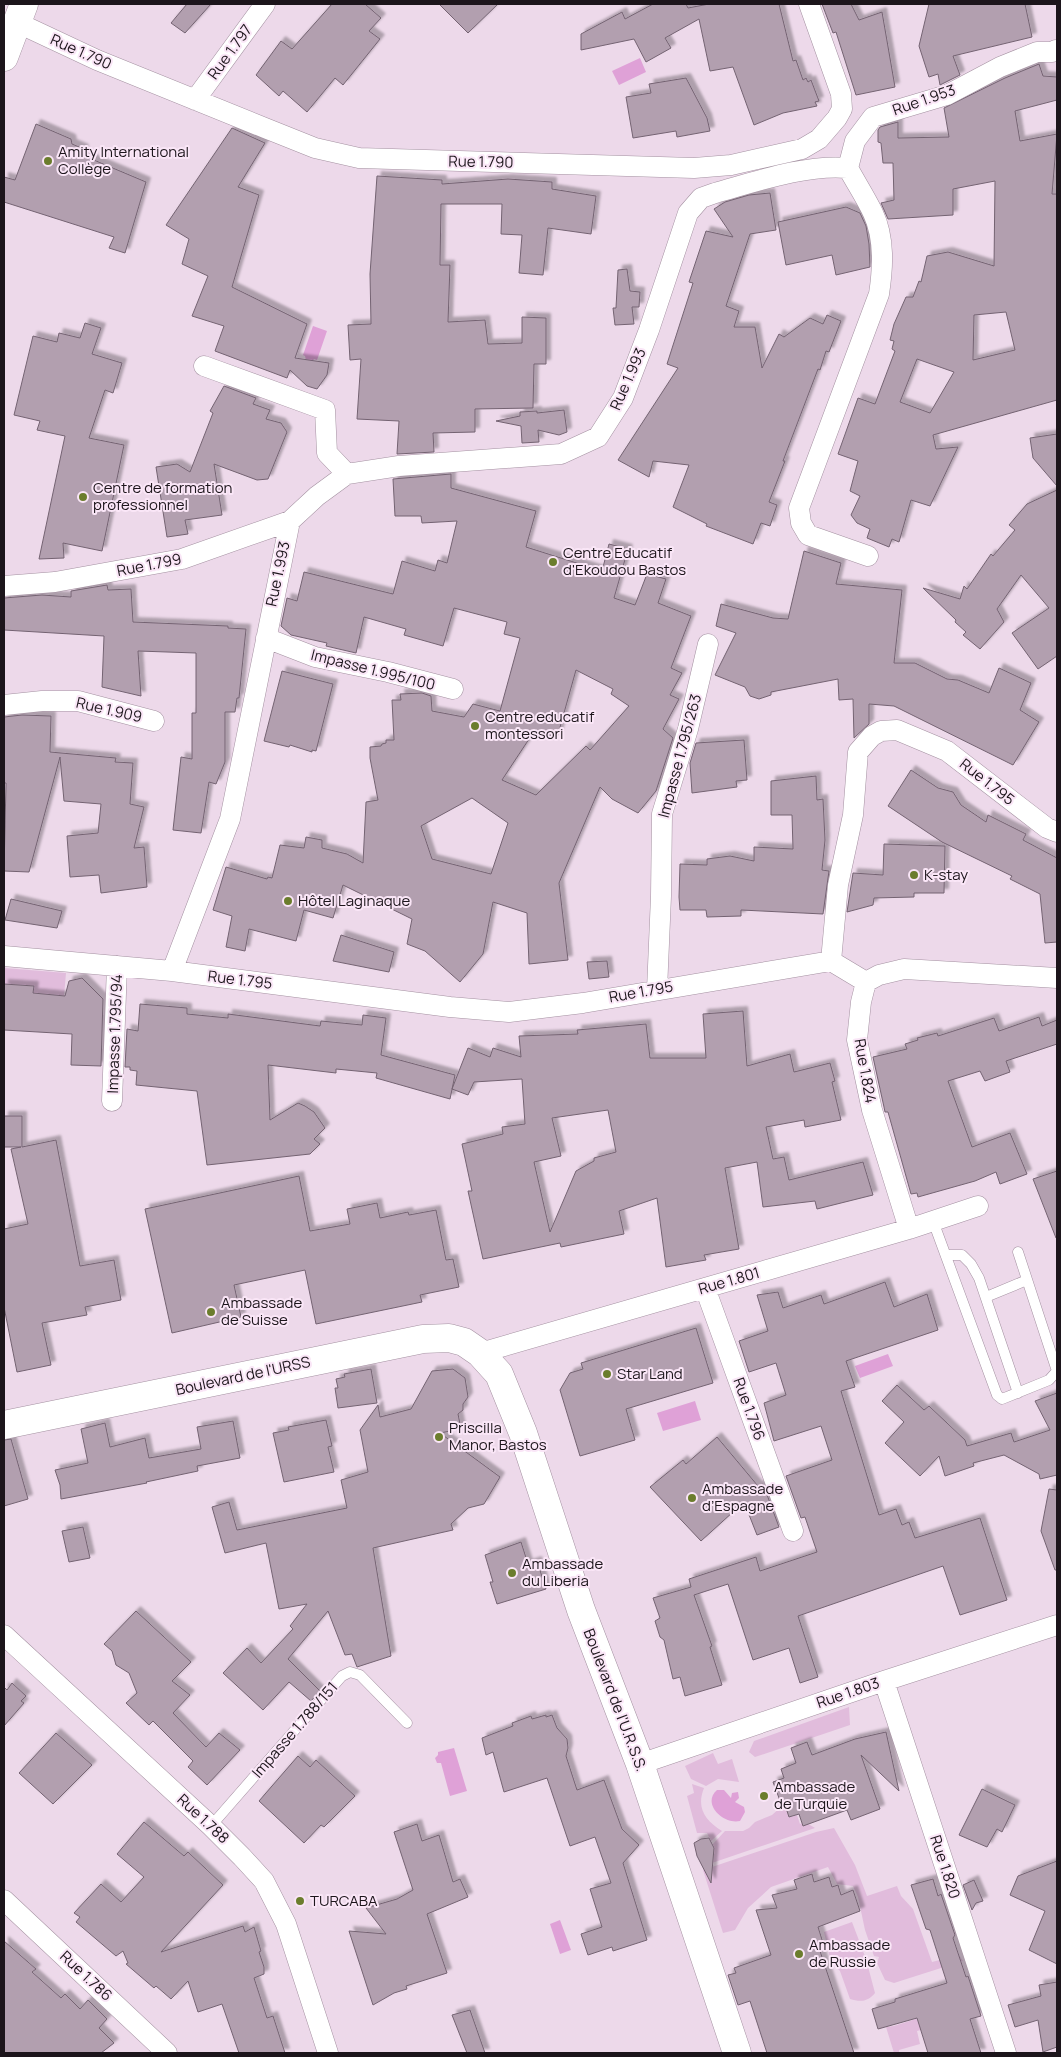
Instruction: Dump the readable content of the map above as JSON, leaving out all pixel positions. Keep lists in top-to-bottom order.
{
  "streets": {
    "street": [
      "Rue 1.790",
      "Rue 1.797",
      "Rue 1.953",
      "Rue 1.993",
      "Rue 1.799",
      "Impasse 1.995/100",
      "Rue 1.909",
      "Impasse 1.795/263",
      "Rue 1.795",
      "Impasse 1.795/94",
      "Rue 1.824",
      "Rue 1.801",
      "Boulevard de l'URSS",
      "Rue 1.796",
      "Rue 1.803",
      "Boulevard de l'U.R.S.S.",
      "Rue 1.788",
      "Rue 1.820",
      "Rue 1.786"
    ],
    "lane": ["Impasse 1.788/151"]
  },
  "crossings": [
    ["Rue 1.790", "Rue 1.797"],
    ["Rue 1.993", "Rue 1.799"],
    ["Rue 1.993", "Impasse 1.995/100"],
    ["Rue 1.993", "Rue 1.795"],
    ["Impasse 1.795/263", "Rue 1.795"],
    ["Rue 1.795", "Impasse 1.795/94"],
    ["Rue 1.824", "Rue 1.801"],
    ["Rue 1.801", "Boulevard de l'URSS"],
    ["Rue 1.801", "Rue 1.796"],
    ["Rue 1.801", "Boulevard de l'U.R.S.S."],
    ["Boulevard de l'URSS", "Boulevard de l'U.R.S.S."],
    ["Rue 1.803", "Boulevard de l'U.R.S.S."],
    ["Rue 1.803", "Rue 1.820"],
    ["Impasse 1.788/151", "Rue 1.788"]
  ],
  "places": [
    "Amity International Collège",
    "Centre de formation professionnel",
    "Centre Educatif d'Ekoudou Bastos",
    "Centre educatif montessori",
    "K-stay",
    "Hôtel Laginaque",
    "Ambassade de Suisse",
    "Star Land",
    "Priscilla Manor, Bastos",
    "Ambassade d’Espagne",
    "Ambassade du Liberia",
    "Ambassade de Turquie",
    "TURCABA",
    "Ambassade de Russie"
  ]
}
